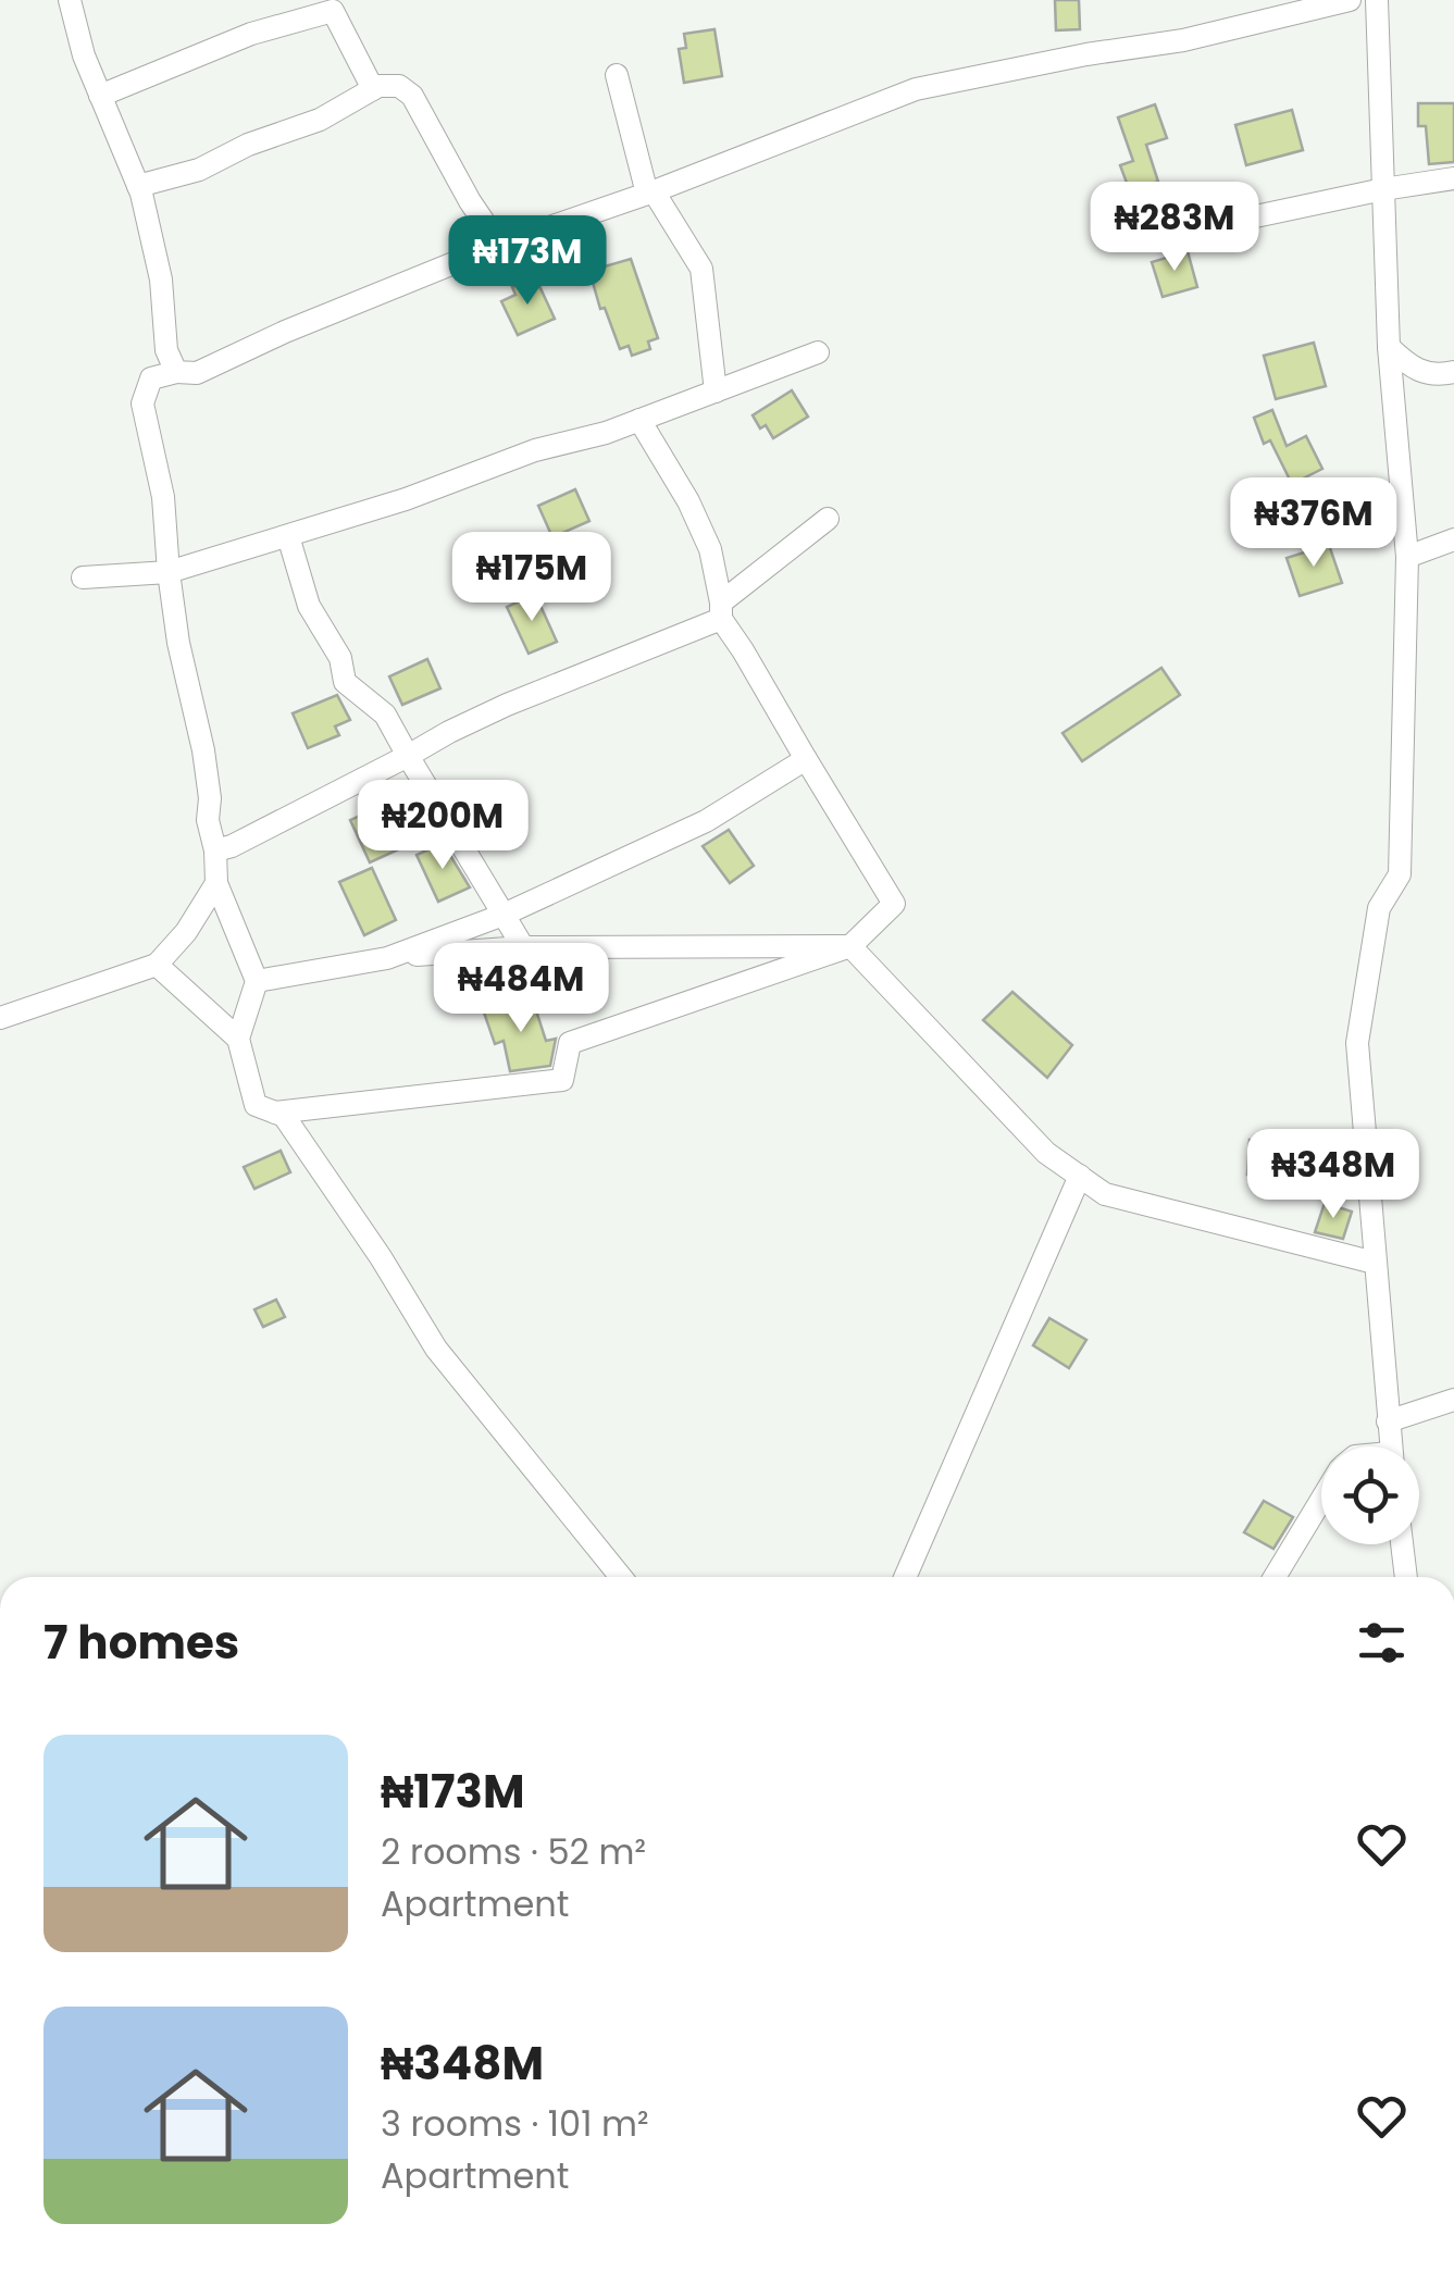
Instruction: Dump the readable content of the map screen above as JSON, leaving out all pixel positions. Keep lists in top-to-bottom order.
{
  "page": {
    "price": [
      "₦283M",
      "₦173M",
      "₦376M",
      "₦175M",
      "₦200M",
      "₦484M",
      "₦348M"
    ],
    "heading": "7 homes",
    "list": [
      {
        "name": "₦173M",
        "note": "2 rooms · 52 m² · Apartment"
      },
      {
        "name": "₦348M",
        "note": "3 rooms · 101 m² · Apartment"
      }
    ]
  }
}
